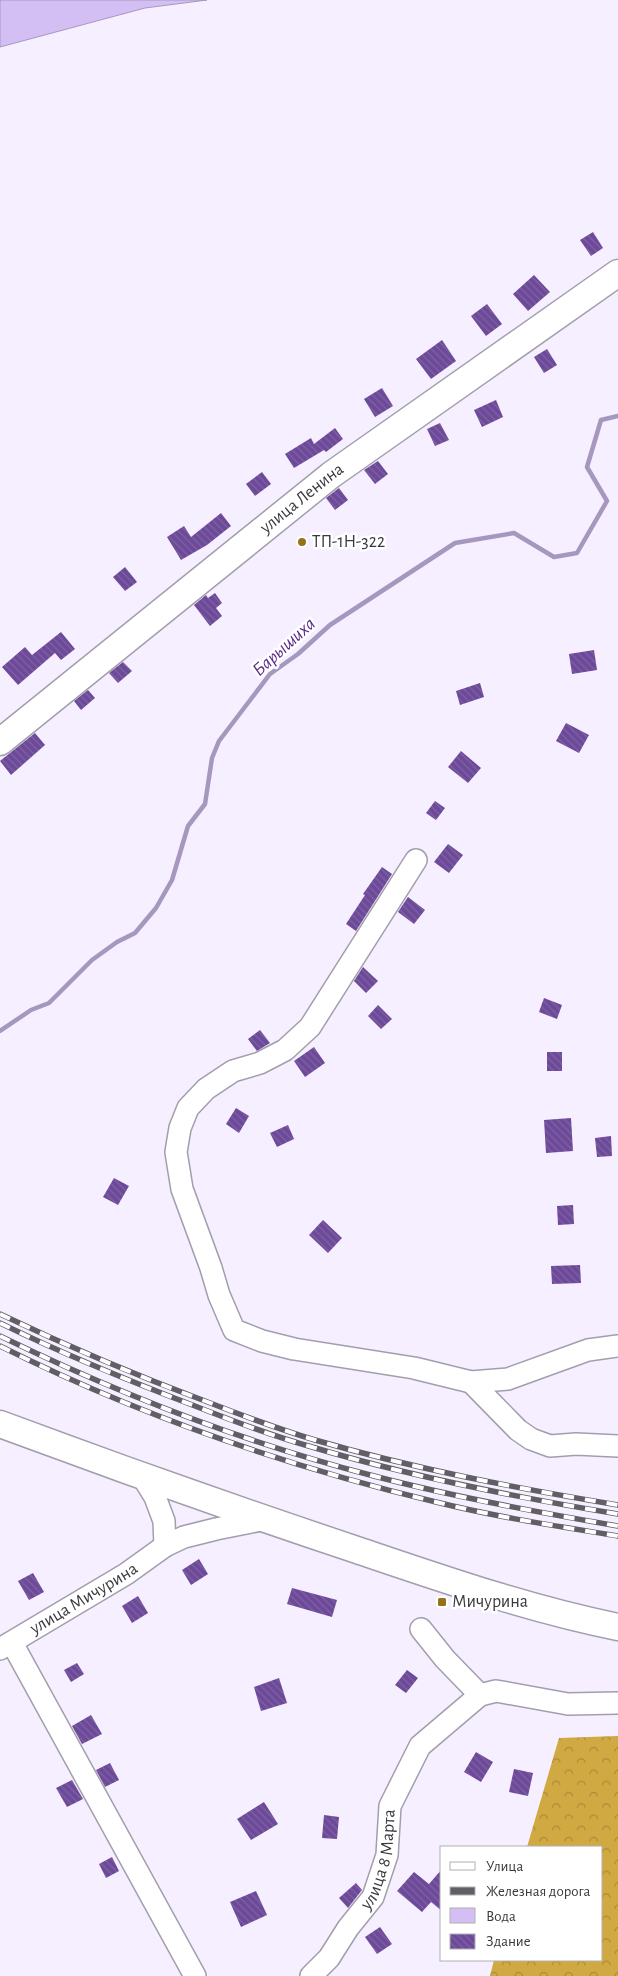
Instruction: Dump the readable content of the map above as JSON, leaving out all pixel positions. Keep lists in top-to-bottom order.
{
  "streets": {
    "main road": ["улица Ленина"],
    "street": ["улица Мичурина", "улица 8 Марта"]
  },
  "water": ["Барышиха"],
  "places": {
    "other": ["ТП-1Н-322"],
    "transit": ["Мичурина"]
  },
  "legend": [
    "Улица",
    "Железная дорога",
    "Вода",
    "Здание"
  ]
}
